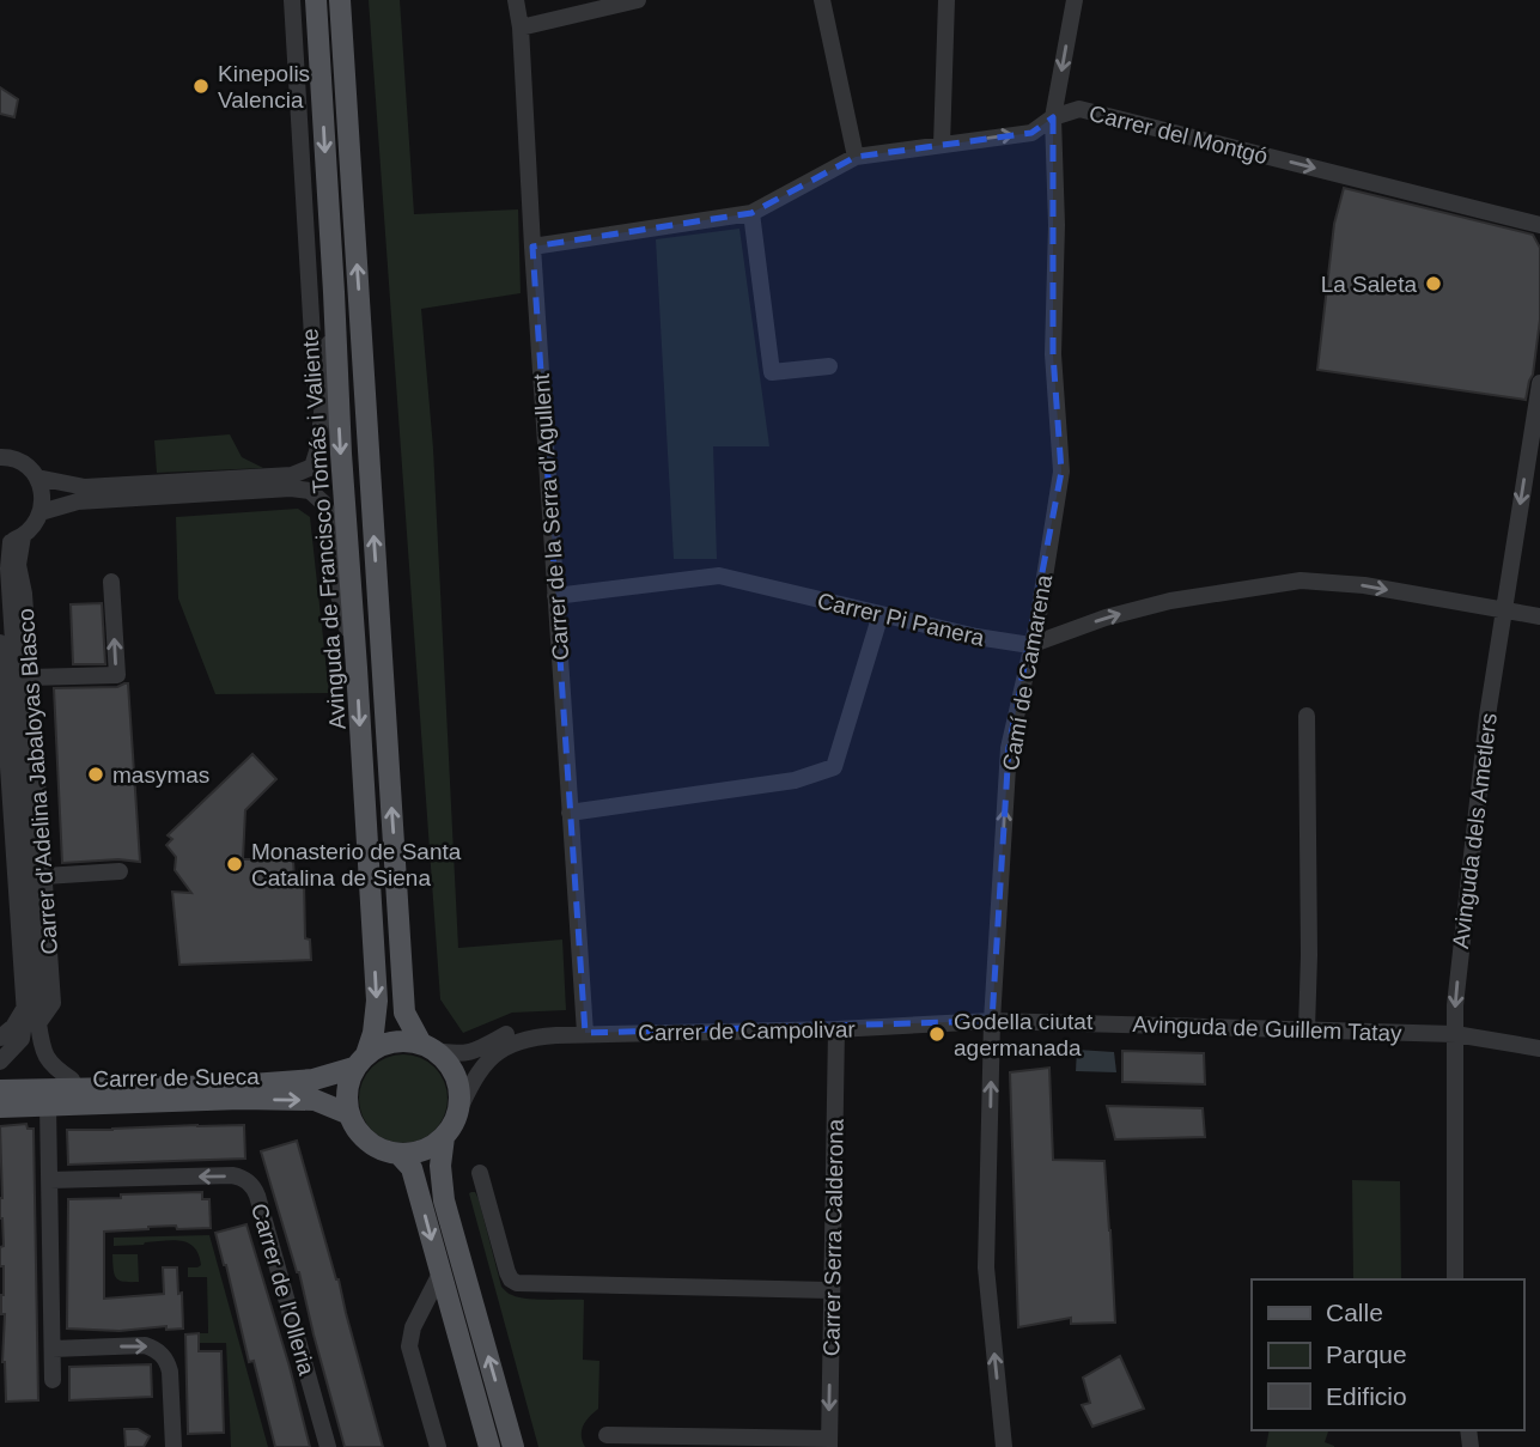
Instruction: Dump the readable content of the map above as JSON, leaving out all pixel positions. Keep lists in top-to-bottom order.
{
  "streets": {
    "main road": ["Avinguda de Francisco Tomás i Valiente", "Carrer de Sueca"],
    "street": [
      "Carrer del Montgó",
      "Carrer de la Serra d'Agullent",
      "Carrer Pi Panera",
      "Camí de Camarena",
      "Carrer d'Adelina Jabaloyas Blasco",
      "Avinguda dels Ametlers",
      "Avinguda de Guillem Tatay",
      "Carrer de Campolivar",
      "Carrer Serra Calderona",
      "Carrer de l'Olleria"
    ]
  },
  "crossings": [
    ["Carrer del Montgó", "Carrer de la Serra d'Agullent"],
    ["Carrer del Montgó", "Camí de Camarena"],
    ["Carrer de la Serra d'Agullent", "Carrer Pi Panera"],
    ["Carrer de la Serra d'Agullent", "Carrer de Campolivar"],
    ["Avinguda de Francisco Tomás i Valiente", "Carrer de Campolivar"],
    ["Avinguda de Francisco Tomás i Valiente", "Carrer de Sueca"],
    ["Carrer Pi Panera", "Camí de Camarena"],
    ["Camí de Camarena", "Avinguda de Guillem Tatay"],
    ["Carrer d'Adelina Jabaloyas Blasco", "Carrer de Sueca"],
    ["Avinguda dels Ametlers", "Avinguda de Guillem Tatay"],
    ["Avinguda de Guillem Tatay", "Carrer de Campolivar"],
    ["Carrer de Campolivar", "Carrer de Sueca"],
    ["Carrer de Campolivar", "Carrer Serra Calderona"]
  ],
  "one_way": [
    "Carrer del Montgó",
    "Avinguda dels Ametlers",
    "Carrer Serra Calderona",
    "Carrer de l'Olleria"
  ],
  "places": [
    "Kinepolis Valencia",
    "La Saleta",
    "masymas",
    "Monasterio de Santa Catalina de Siena",
    "Godella ciutat agermanada"
  ],
  "legend": ["Calle", "Parque", "Edificio"]
}
